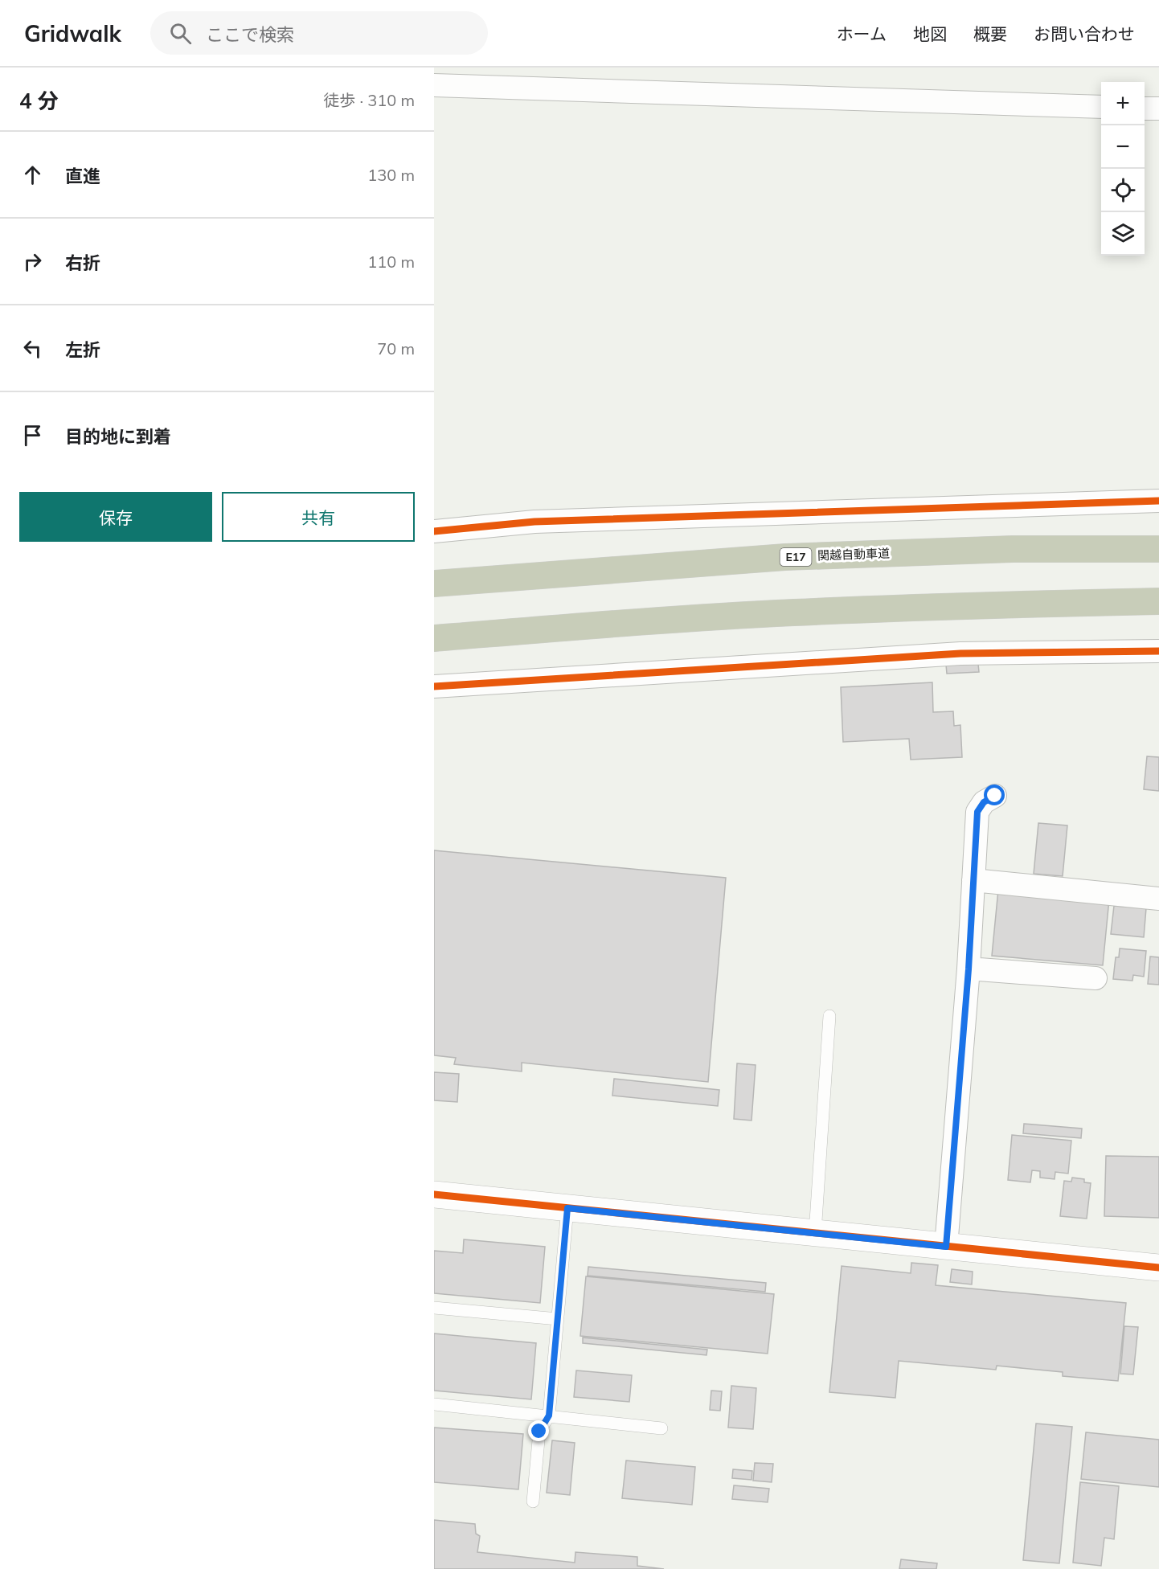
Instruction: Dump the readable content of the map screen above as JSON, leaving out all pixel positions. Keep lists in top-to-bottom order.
{
  "streets": {
    "highway": ["関越自動車道", "E17"]
  },
  "page": {
    "header": "Gridwalk",
    "search": "ここで検索",
    "nav": [
      "ホーム",
      "地図",
      "概要",
      "お問い合わせ"
    ],
    "heading": ["4 分", "徒歩 · 310 m"],
    "map_buttons": ["+", "−"],
    "list": [
      ["直進", "130 m"],
      ["右折", "110 m"],
      ["左折", "70 m"],
      "目的地に到着"
    ],
    "buttons": ["保存", "共有"]
  }
}
